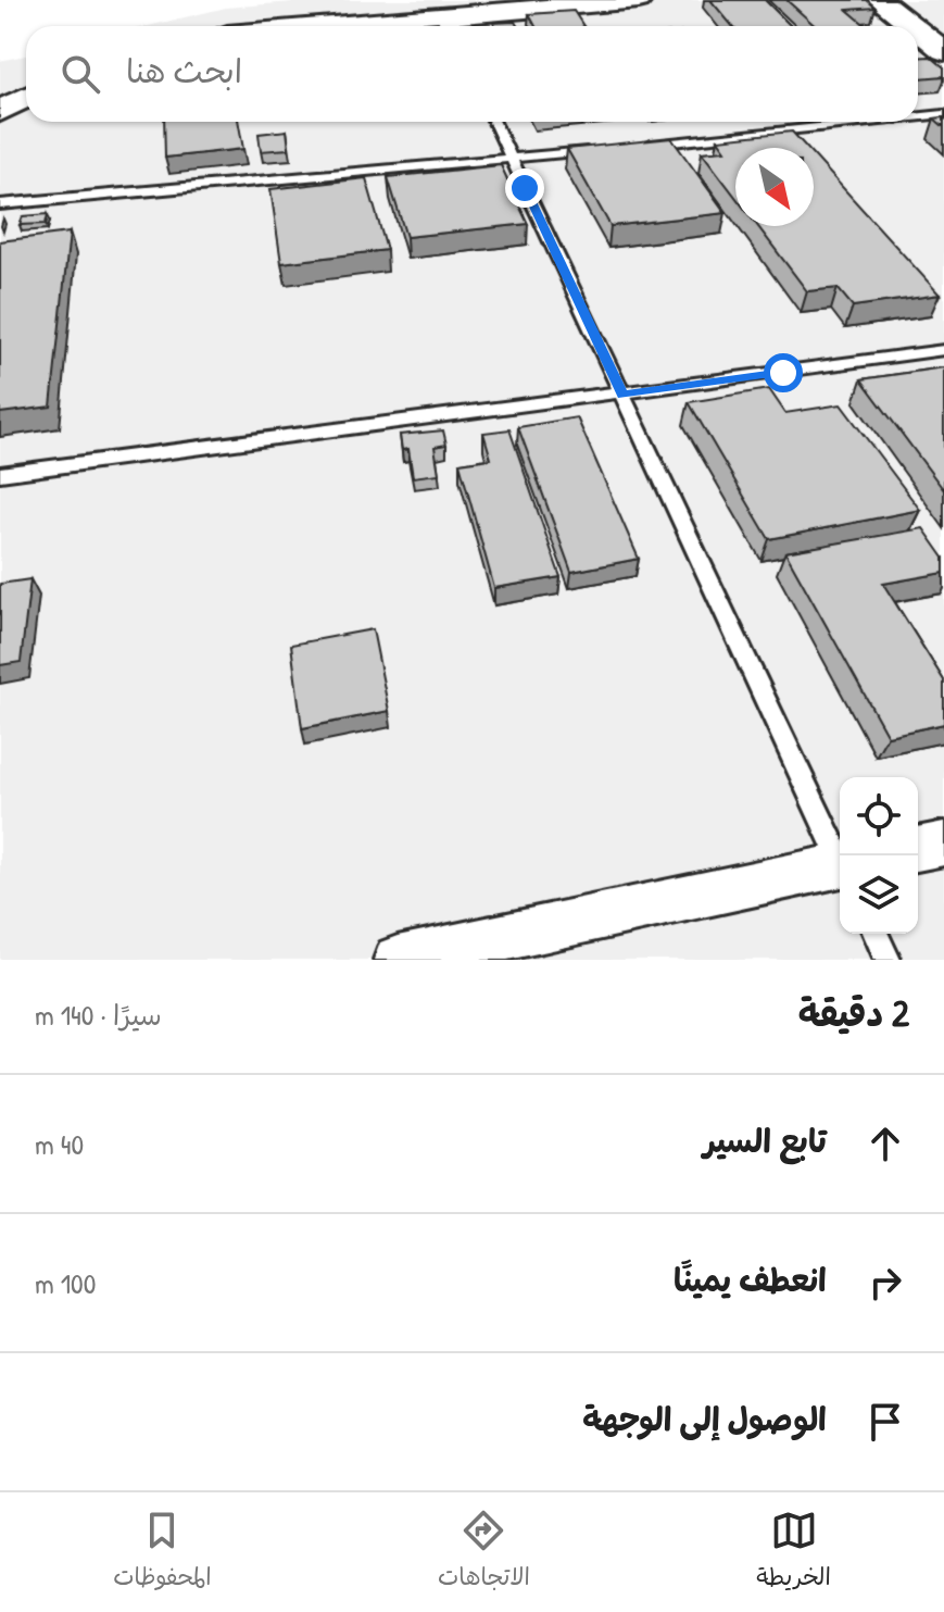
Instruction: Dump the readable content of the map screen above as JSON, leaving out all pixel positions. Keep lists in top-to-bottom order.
{
  "north": "bottom right",
  "page": {
    "search": "ابحث هنا",
    "heading": ["2 دقيقة", "سيرًا · 140 m"],
    "list": [
      ["تابع السير", "40 m"],
      ["انعطف يمينًا", "100 m"],
      "الوصول إلى الوجهة"
    ],
    "nav": ["الخريطة", "الاتجاهات", "المحفوظات"]
  }
}
